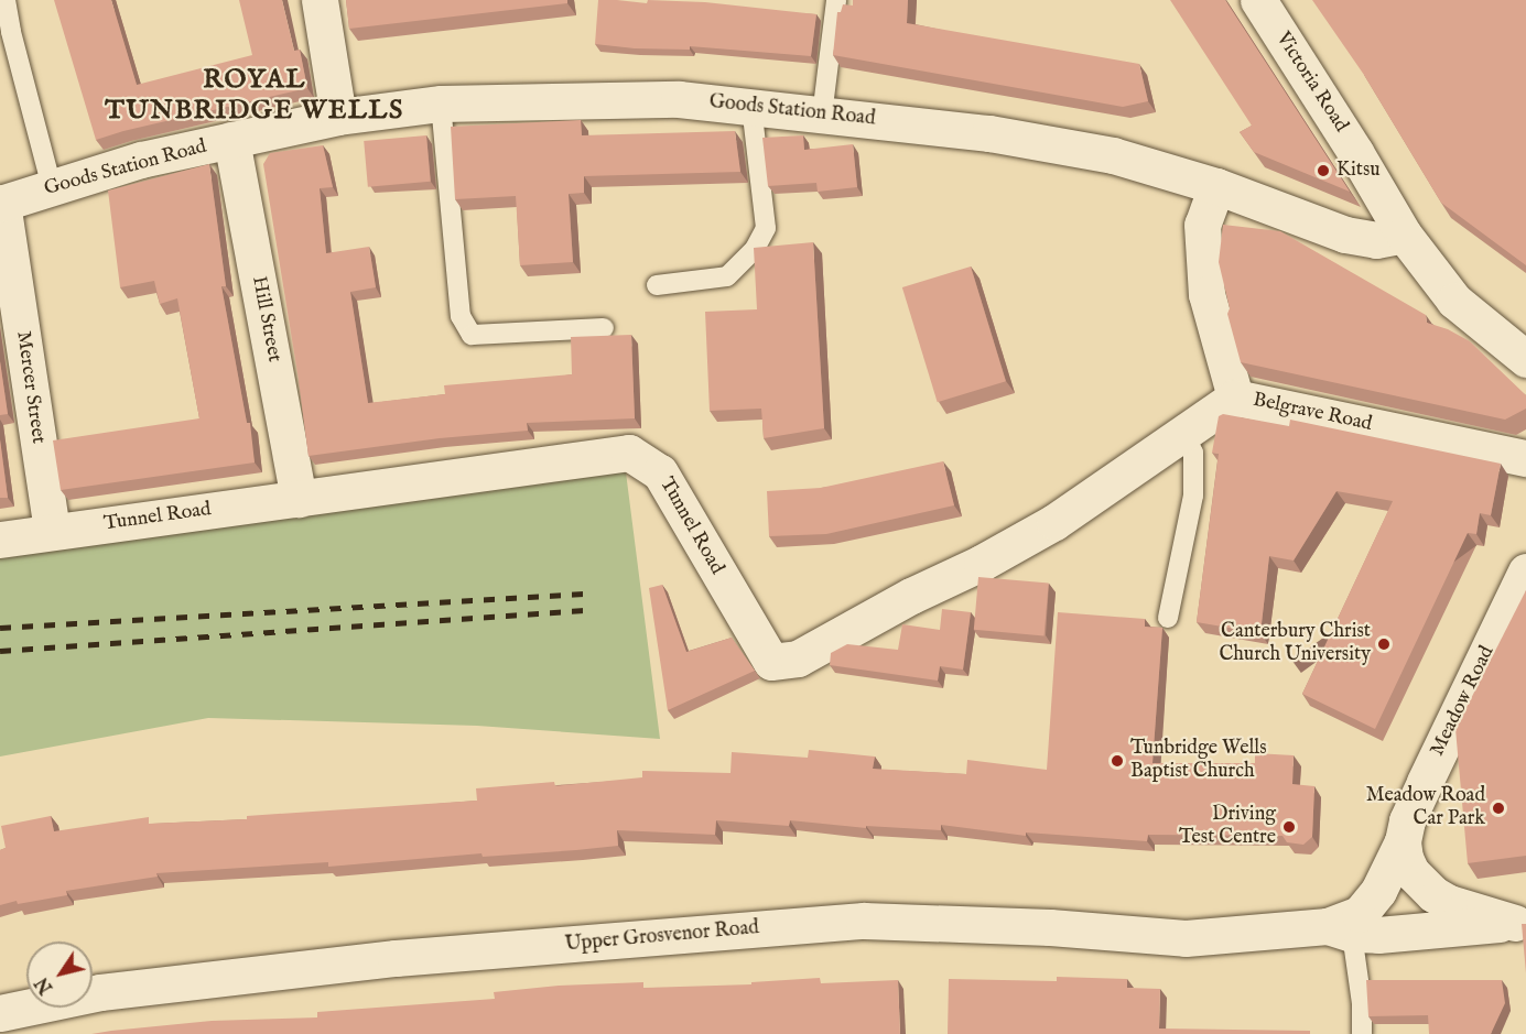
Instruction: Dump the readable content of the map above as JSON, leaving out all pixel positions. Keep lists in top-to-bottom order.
{
  "streets": {
    "street": [
      "Victoria Road",
      "Goods Station Road",
      "Hill Street",
      "Mercer Street",
      "Belgrave Road",
      "Tunnel Road",
      "Meadow Road",
      "Upper Grosvenor Road"
    ]
  },
  "crossings": [
    ["Victoria Road", "Goods Station Road"],
    ["Goods Station Road", "Hill Street"],
    ["Goods Station Road", "Mercer Street"],
    ["Goods Station Road", "Belgrave Road"],
    ["Hill Street", "Tunnel Road"],
    ["Mercer Street", "Tunnel Road"],
    ["Belgrave Road", "Tunnel Road"],
    ["Meadow Road", "Upper Grosvenor Road"]
  ],
  "districts": ["ROYAL TUNBRIDGE WELLS"],
  "places": [
    "Kitsu",
    "Canterbury Christ Church University",
    "Tunbridge Wells Baptist Church",
    "Meadow Road Car Park",
    "Driving Test Centre"
  ],
  "north": "bottom left"
}
